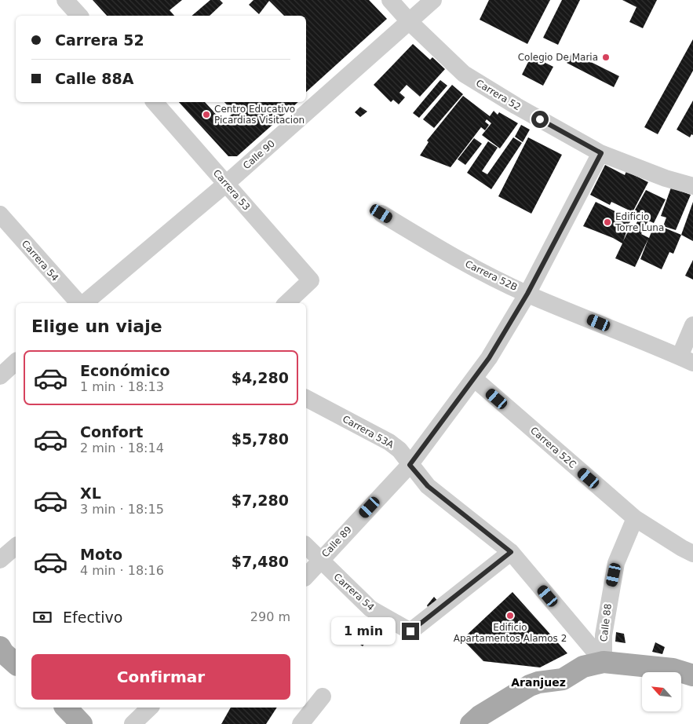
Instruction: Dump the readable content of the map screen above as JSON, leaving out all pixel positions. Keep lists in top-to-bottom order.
{
  "streets": {
    "street": [
      "Carrera 52",
      "Calle 90",
      "Carrera 53",
      "Carrera 54",
      "Carrera 52B",
      "Carrera 53A",
      "Carrera 52C",
      "Calle 89",
      "Calle 88"
    ]
  },
  "crossings": [
    ["Carrera 52", "Calle 90"],
    ["Carrera 52", "Calle 89"],
    ["Calle 90", "Carrera 53"],
    ["Carrera 54", "Carrera 53A"],
    ["Carrera 54", "Calle 89"],
    ["Carrera 52B", "Calle 89"],
    ["Carrera 53A", "Calle 89"],
    ["Carrera 53A", "Calle 88"],
    ["Carrera 52C", "Calle 89"],
    ["Carrera 52C", "Calle 88"]
  ],
  "districts": ["Aranjuez"],
  "places": [
    "Colegio De Maria",
    "Centro Educativo Picardias Visitacion",
    "Edificio Torre Luna",
    "Edificio Apartamentos Alamos 2"
  ],
  "north": "top left",
  "page": {
    "banner": ["Carrera 52", "Calle 88A"],
    "heading": "Elige un viaje",
    "list": [
      {
        "name": "Económico",
        "note": "1 min · 18:13",
        "value": "$4,280"
      },
      {
        "name": "Confort",
        "note": "2 min · 18:14",
        "value": "$5,780"
      },
      {
        "name": "XL",
        "note": "3 min · 18:15",
        "value": "$7,280"
      },
      {
        "name": "Moto",
        "note": "4 min · 18:16",
        "value": "$7,480"
      }
    ],
    "pay": ["Efectivo", "290 m"],
    "bubble": "1 min",
    "buttons": "Confirmar"
  }
}
